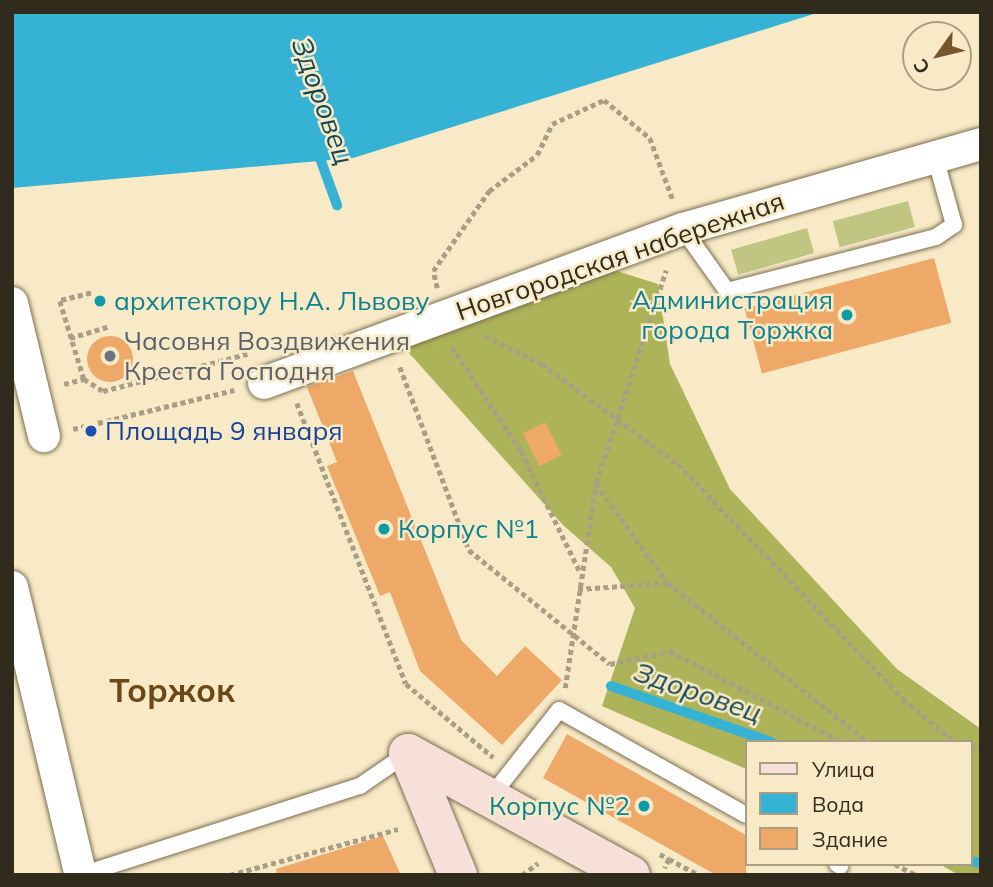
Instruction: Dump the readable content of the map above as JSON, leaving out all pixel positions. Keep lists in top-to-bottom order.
{
  "streets": {
    "street": ["Новгородская набережная"]
  },
  "districts": ["Торжок"],
  "water": ["Здоровец"],
  "places": [
    "архитектору Н.А. Львову",
    "Администрация города Торжка",
    "Часовня Воздвижения Креста Господня",
    "Площадь 9 января",
    "Корпус №1",
    "Корпус №2"
  ],
  "legend": ["Улица", "Вода", "Здание"],
  "north": "bottom left"
}
